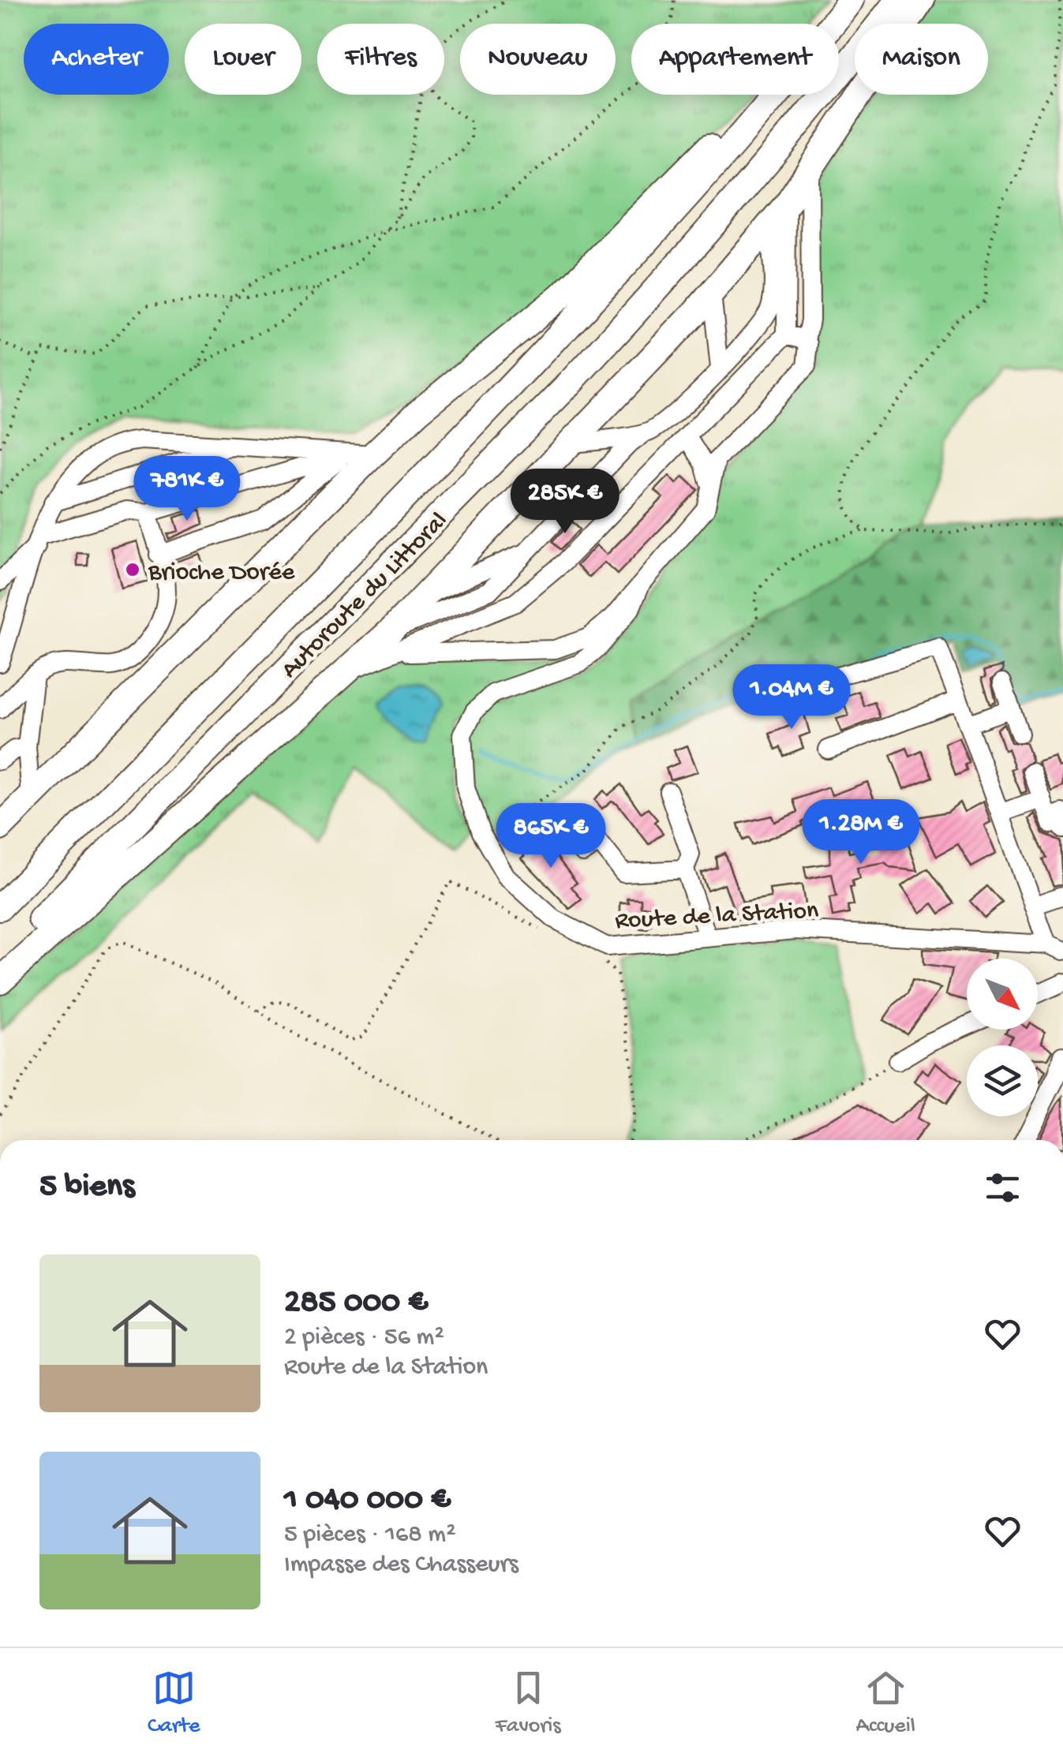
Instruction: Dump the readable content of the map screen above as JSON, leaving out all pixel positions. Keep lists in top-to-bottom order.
{
  "streets": {
    "highway": ["Autoroute du Littoral"],
    "street": ["Route de la Station"]
  },
  "places": ["Brioche Dorée"],
  "north": "bottom right",
  "page": {
    "chip": [
      "Acheter",
      "Louer",
      "Filtres",
      "Nouveau",
      "Appartement",
      "Maison"
    ],
    "price": [
      "781K €",
      "285K €",
      "1.04M €",
      "1.28M €",
      "865K €"
    ],
    "heading": "5 biens",
    "list": [
      {
        "name": "285 000 €",
        "note": "2 pièces · 56 m² · Route de la Station"
      },
      {
        "name": "1 040 000 €",
        "note": "5 pièces · 168 m² · Impasse des Chasseurs"
      }
    ],
    "tabs": ["Carte", "Favoris", "Accueil"]
  }
}
